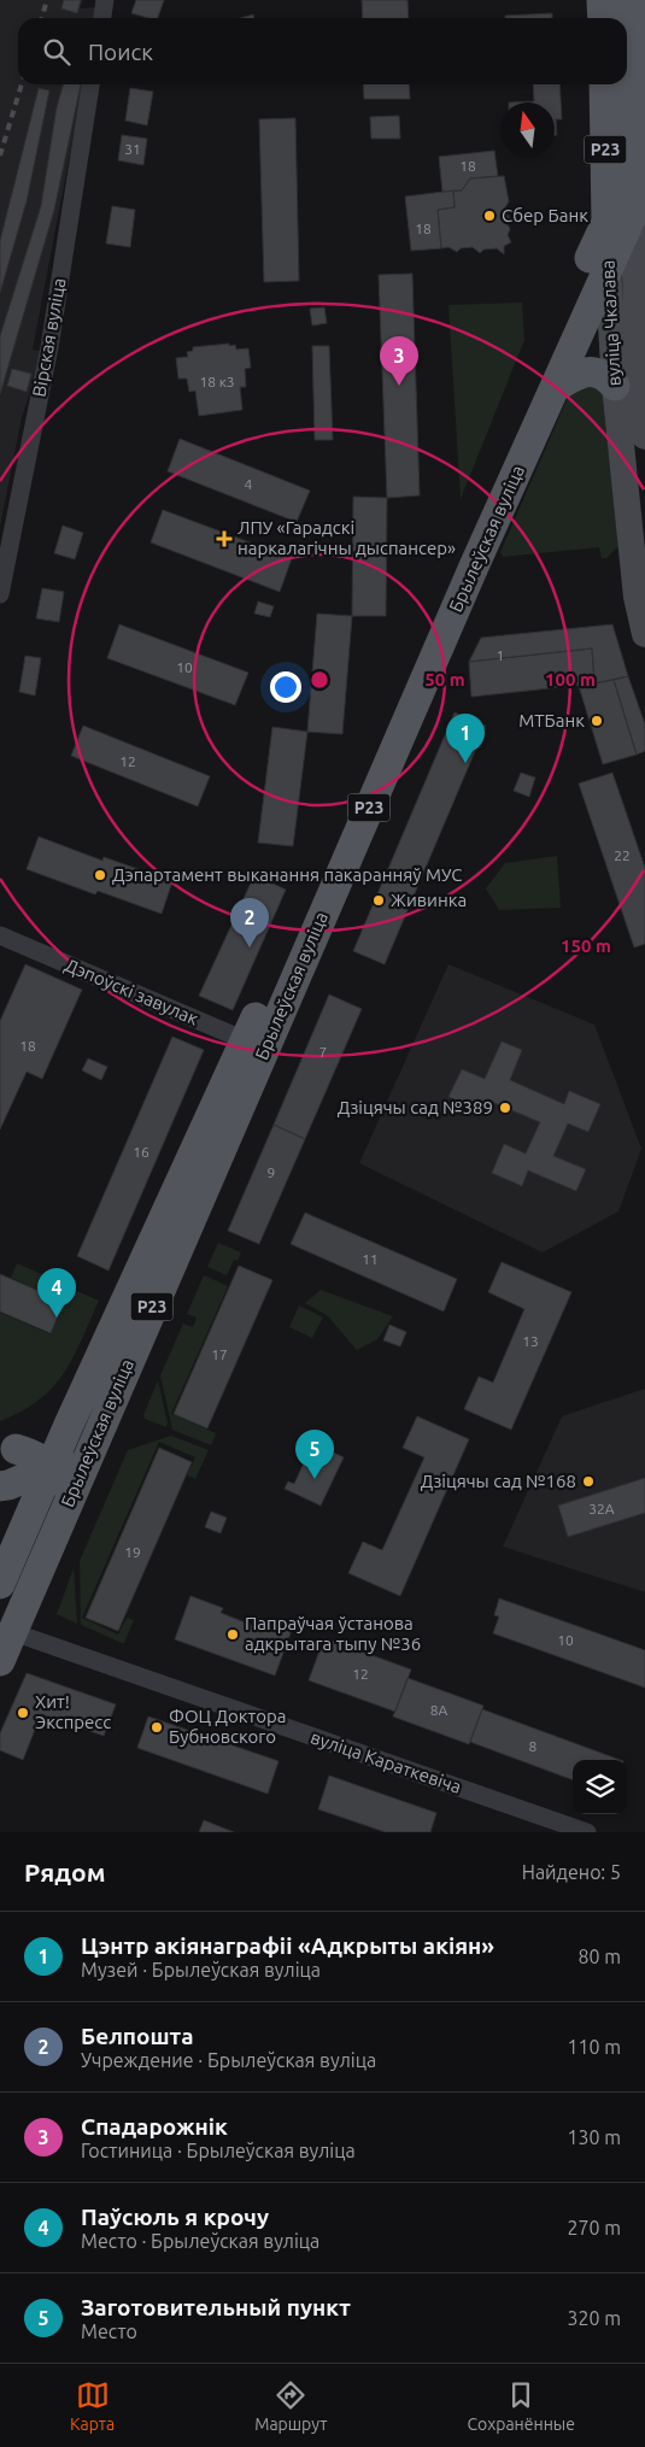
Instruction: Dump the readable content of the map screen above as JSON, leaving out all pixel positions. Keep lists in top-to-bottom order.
{
  "streets": {
    "main road": ["Р23", "вуліца Чкалава", "Брылеўская вуліца"],
    "street": ["Вірская вуліца", "Дэпоўскі завулак", "вуліца Караткевіча"]
  },
  "crossings": [
    ["Р23", "Брылеўская вуліца"],
    ["вуліца Чкалава", "Брылеўская вуліца"],
    ["Брылеўская вуліца", "Дэпоўскі завулак"],
    ["Брылеўская вуліца", "вуліца Караткевіча"]
  ],
  "places": {
    "other": [
      "Сбер Банк",
      "МТБанк",
      "Дэпартамент выканання пакаранняў МУС",
      "Живинка",
      "Дзіцячы сад №389",
      "Дзіцячы сад №168",
      "Папраўчая ўстанова адкрытага тыпу №36",
      "Хит! Экспресс",
      "ФОЦ Доктора Бубновского"
    ],
    "health": ["ЛПУ «Гарадскі наркалагічны дыспансер»"]
  },
  "house_numbers": [
    "31",
    "18",
    "18",
    "18 к3",
    "4",
    "1",
    "10",
    "12",
    "22",
    "18",
    "7",
    "16",
    "9",
    "11",
    "13",
    "17",
    "32А",
    "19",
    "10",
    "12",
    "8А",
    "8"
  ],
  "north": "top",
  "page": {
    "search": "Поиск",
    "pins": [
      "3",
      "1",
      "2",
      "4",
      "5"
    ],
    "heading": ["Рядом", "Найдено: 5"],
    "list": [
      {
        "mark": "1",
        "name": "Цэнтр акіянаграфіі «Адкрыты акіян»",
        "note": "Музей · Брылеўская вуліца",
        "value": "80 m"
      },
      {
        "mark": "2",
        "name": "Белпошта",
        "note": "Учреждение · Брылеўская вуліца",
        "value": "110 m"
      },
      {
        "mark": "3",
        "name": "Спадарожнік",
        "note": "Гостиница · Брылеўская вуліца",
        "value": "130 m"
      },
      {
        "mark": "4",
        "name": "Паўсюль я крочу",
        "note": "Место · Брылеўская вуліца",
        "value": "270 m"
      },
      {
        "mark": "5",
        "name": "Заготовительный пункт",
        "note": "Место",
        "value": "320 m"
      }
    ],
    "nav": ["Карта", "Маршрут", "Сохранённые"]
  },
  "rings": ["50 m", "100 m", "150 m"]
}
